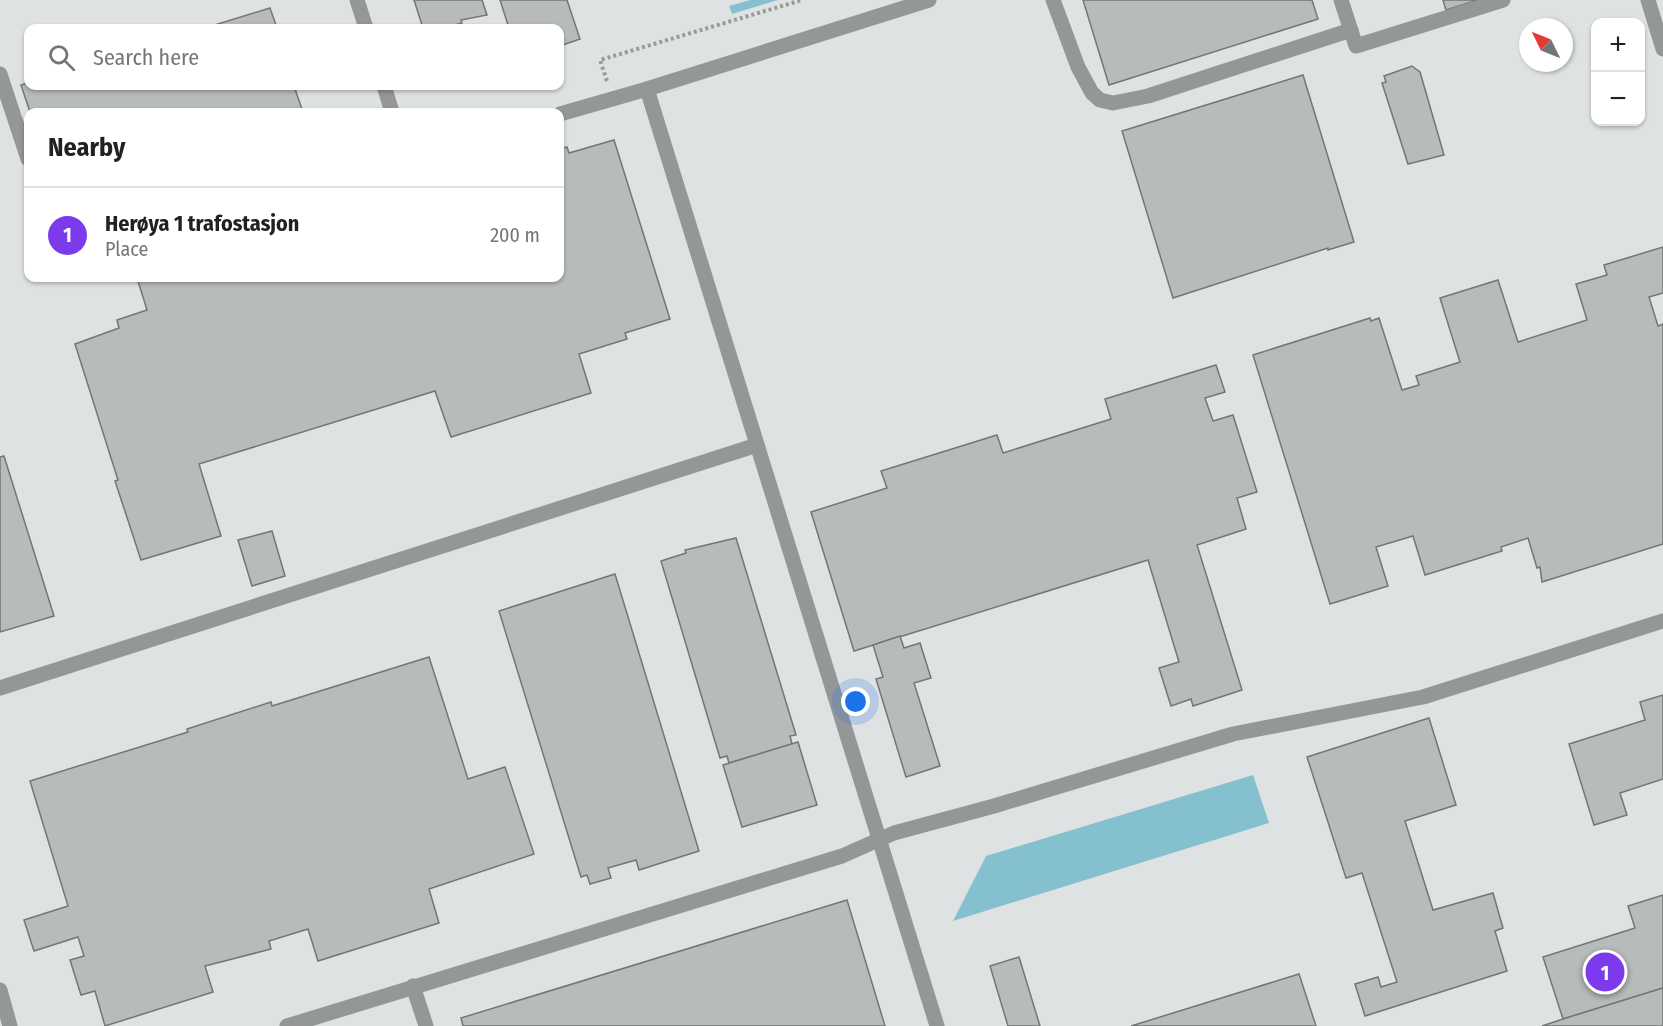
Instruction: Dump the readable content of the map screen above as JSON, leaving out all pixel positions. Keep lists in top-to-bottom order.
{
  "north": "top left",
  "page": {
    "map_buttons": ["+", "−"],
    "search": "Search here",
    "heading": "Nearby",
    "list": [
      {
        "mark": "1",
        "name": "Herøya 1 trafostasjon",
        "note": "Place",
        "value": "200 m"
      }
    ],
    "pins": "1"
  }
}
